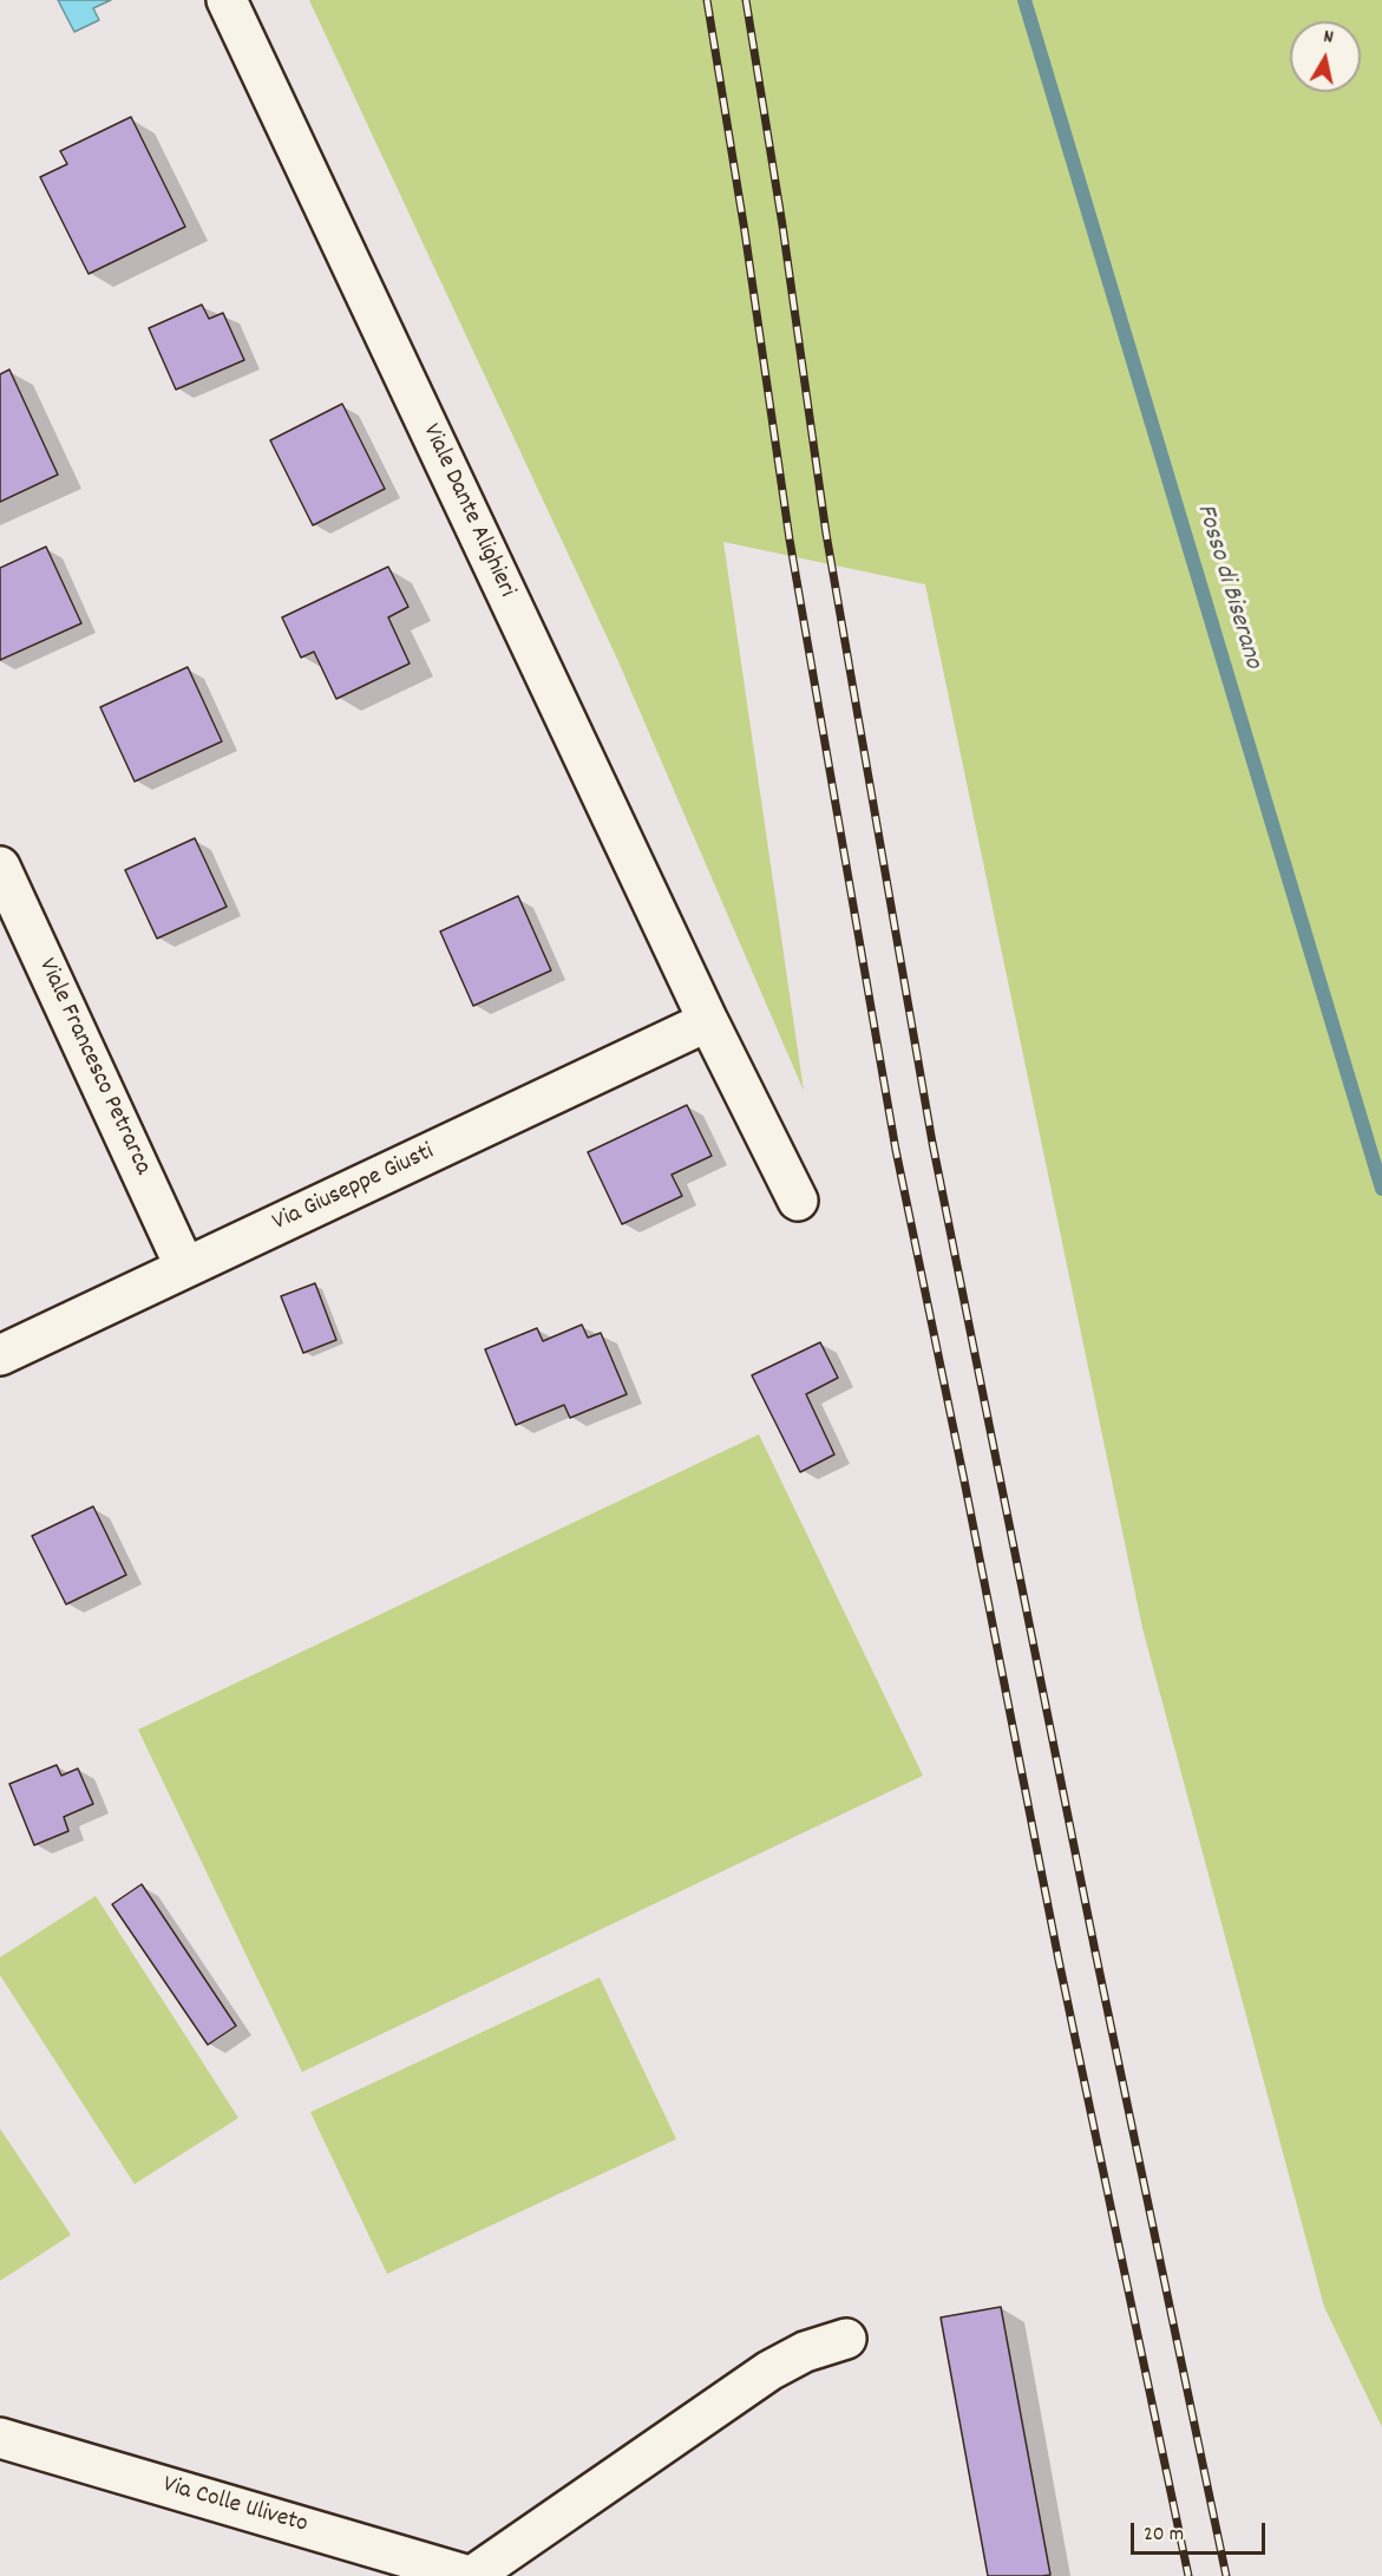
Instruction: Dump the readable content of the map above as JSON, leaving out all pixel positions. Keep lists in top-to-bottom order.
{
  "streets": {
    "street": [
      "Viale Dante Alighieri",
      "Viale Francesco Petrarca",
      "Via Giuseppe Giusti",
      "Via Colle Uliveto"
    ]
  },
  "crossings": [
    ["Viale Dante Alighieri", "Via Giuseppe Giusti"],
    ["Viale Francesco Petrarca", "Via Giuseppe Giusti"]
  ],
  "water": ["Fosso di Biserano"],
  "scale_bar": "20 m",
  "north": "top"
}
